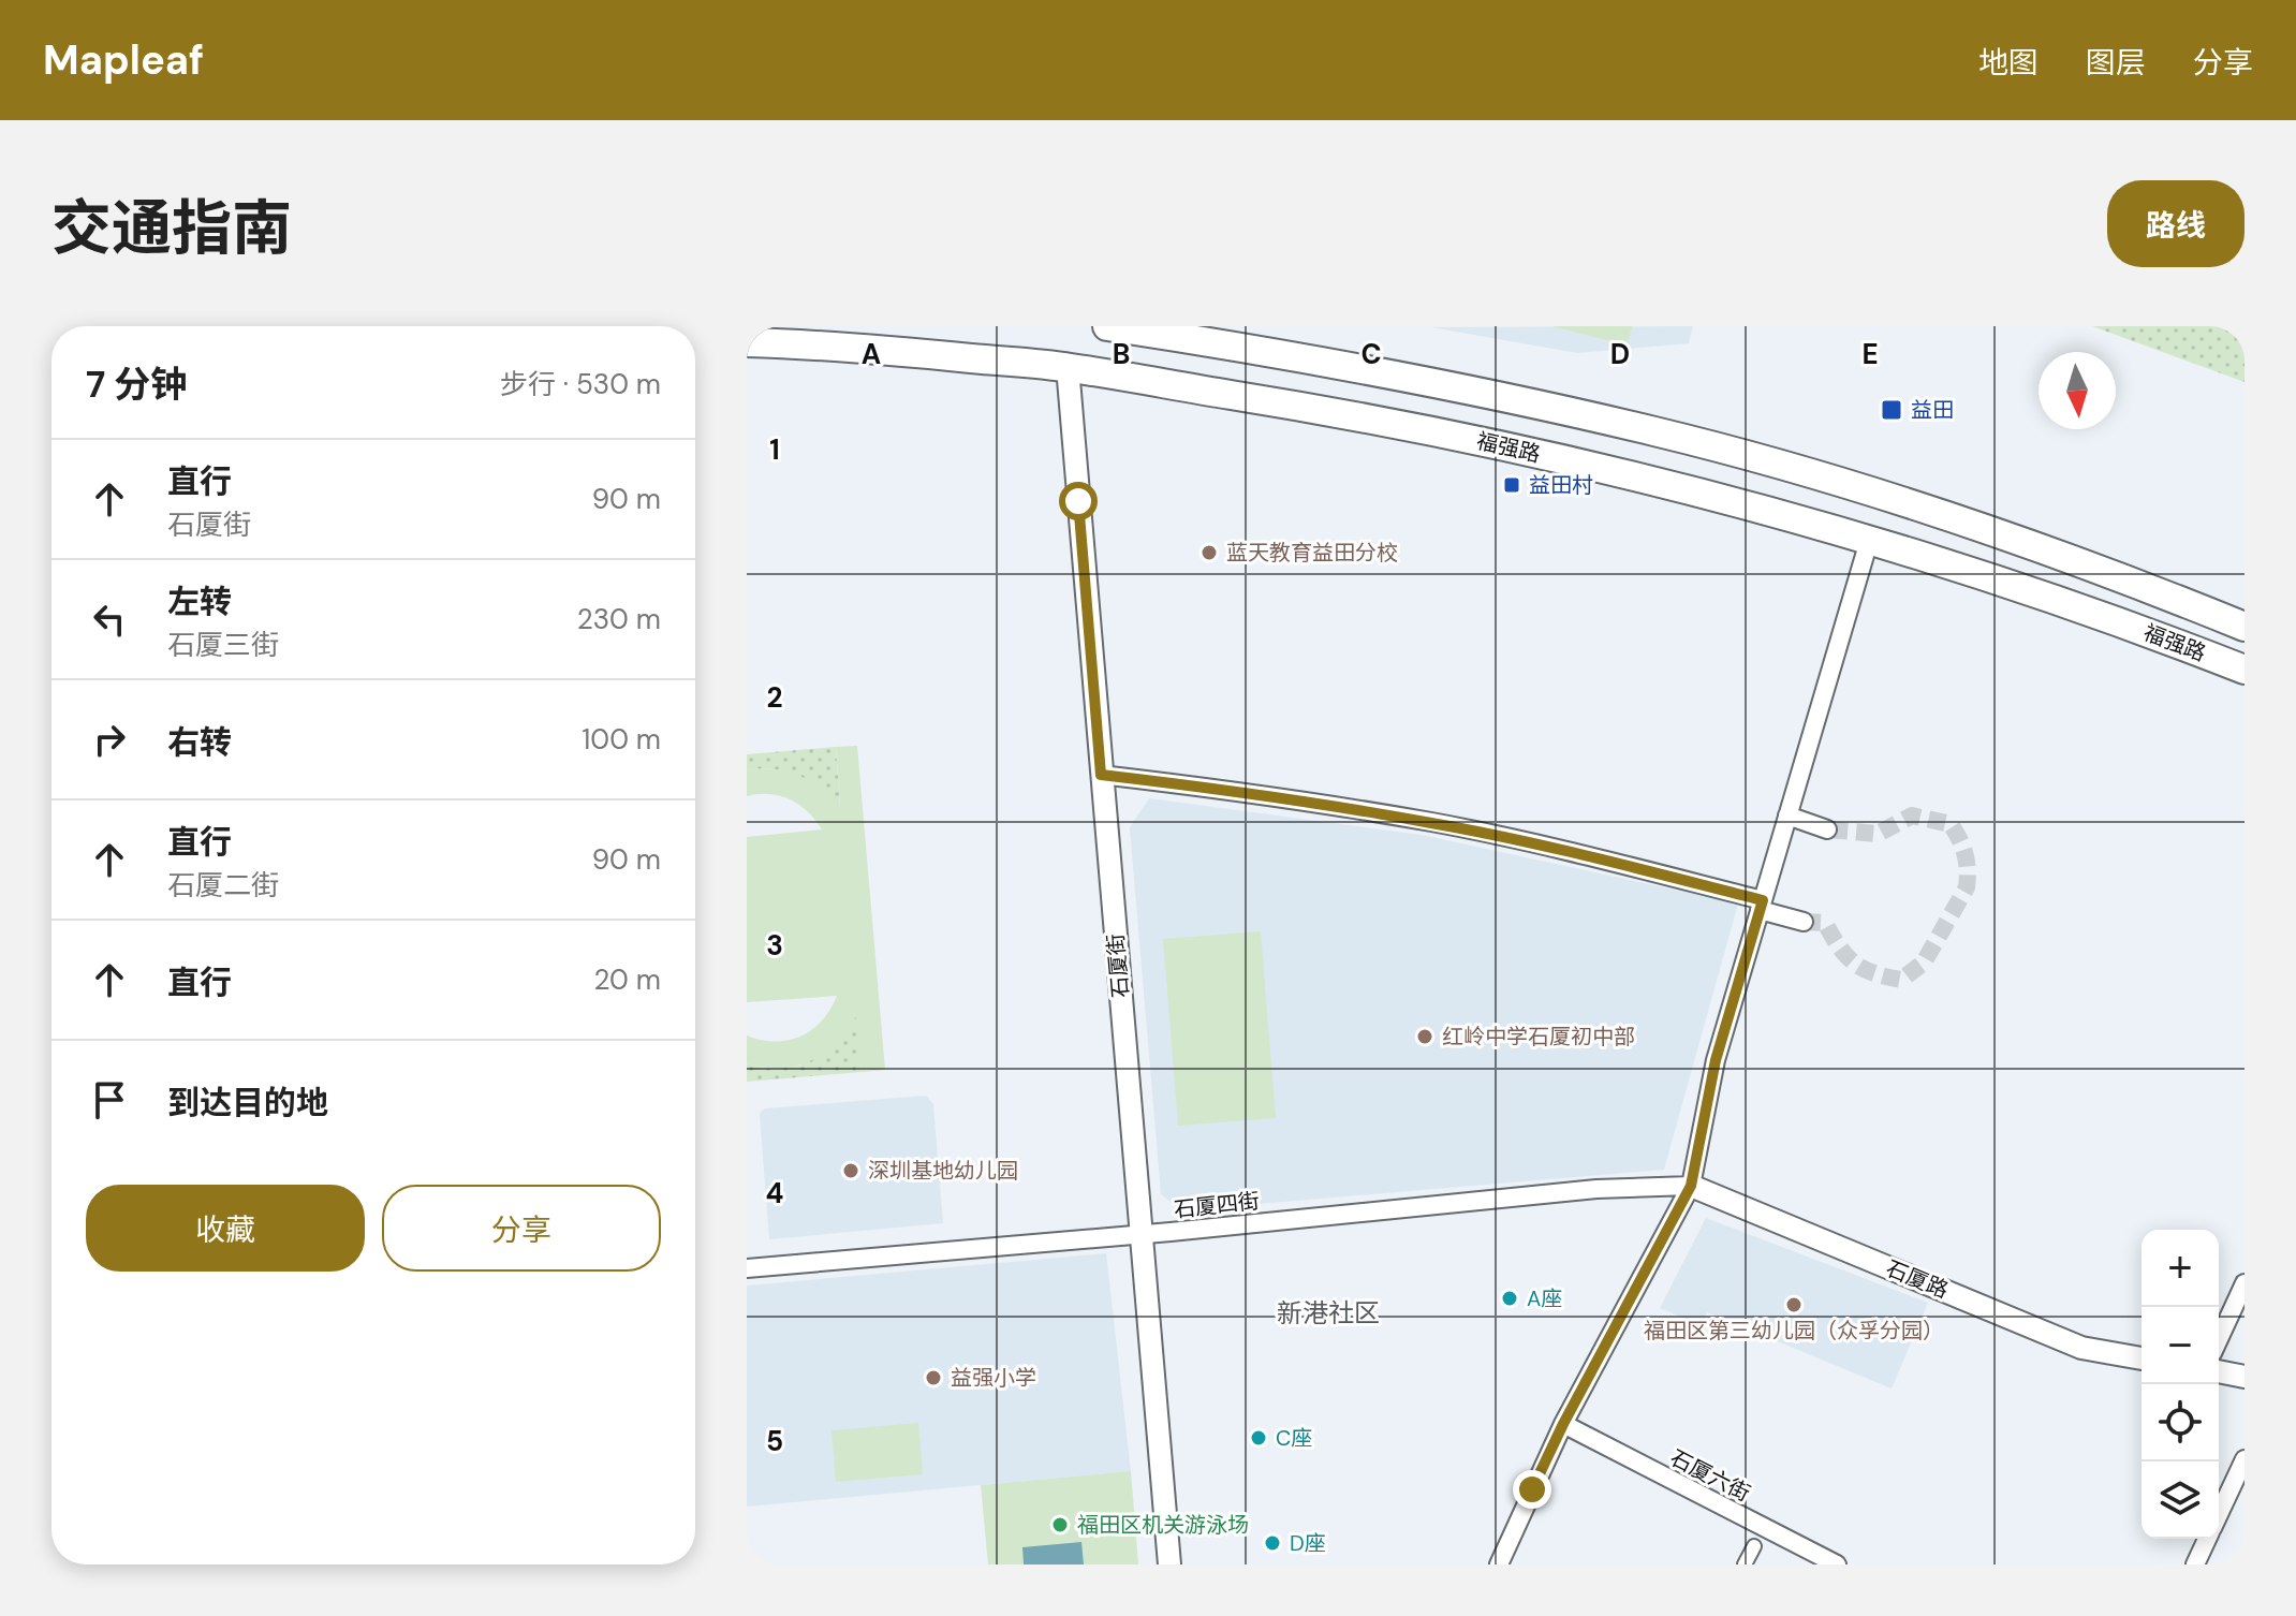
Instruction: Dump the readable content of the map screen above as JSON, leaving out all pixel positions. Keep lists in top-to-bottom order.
{
  "streets": {
    "main road": ["福强路"],
    "street": [
      "石厦街",
      "石厦四街",
      "石厦路",
      "石厦六街"
    ]
  },
  "crossings": [
    ["福强路", "石厦街"],
    ["石厦街", "石厦四街"],
    ["石厦四街", "石厦路"]
  ],
  "districts": ["新港社区"],
  "places": {
    "transit": ["益田", "益田村"],
    "other": [
      "蓝天教育益田分校",
      "红岭中学石厦初中部",
      "深圳基地幼儿园",
      "A座",
      "福田区第三幼儿园（众孚分园）",
      "益强小学",
      "C座",
      "福田区机关游泳场",
      "D座"
    ]
  },
  "north": "bottom",
  "page": {
    "header": "Mapleaf",
    "nav": ["地图", "图层", "分享"],
    "title": "交通指南",
    "buttons": [
      "路线",
      ["收藏", "分享"]
    ],
    "heading": ["7 分钟", "步行 · 530 m"],
    "list": [
      ["直行", "石厦街", "90 m"],
      ["左转", "石厦三街", "230 m"],
      ["右转", "100 m"],
      ["直行", "石厦二街", "90 m"],
      ["直行", "20 m"],
      "到达目的地"
    ],
    "map_buttons": ["+", "−"]
  },
  "grid": {
    "columns": [
      "A",
      "B",
      "C",
      "D",
      "E"
    ],
    "rows": [
      "1",
      "2",
      "3",
      "4",
      "5"
    ]
  }
}
